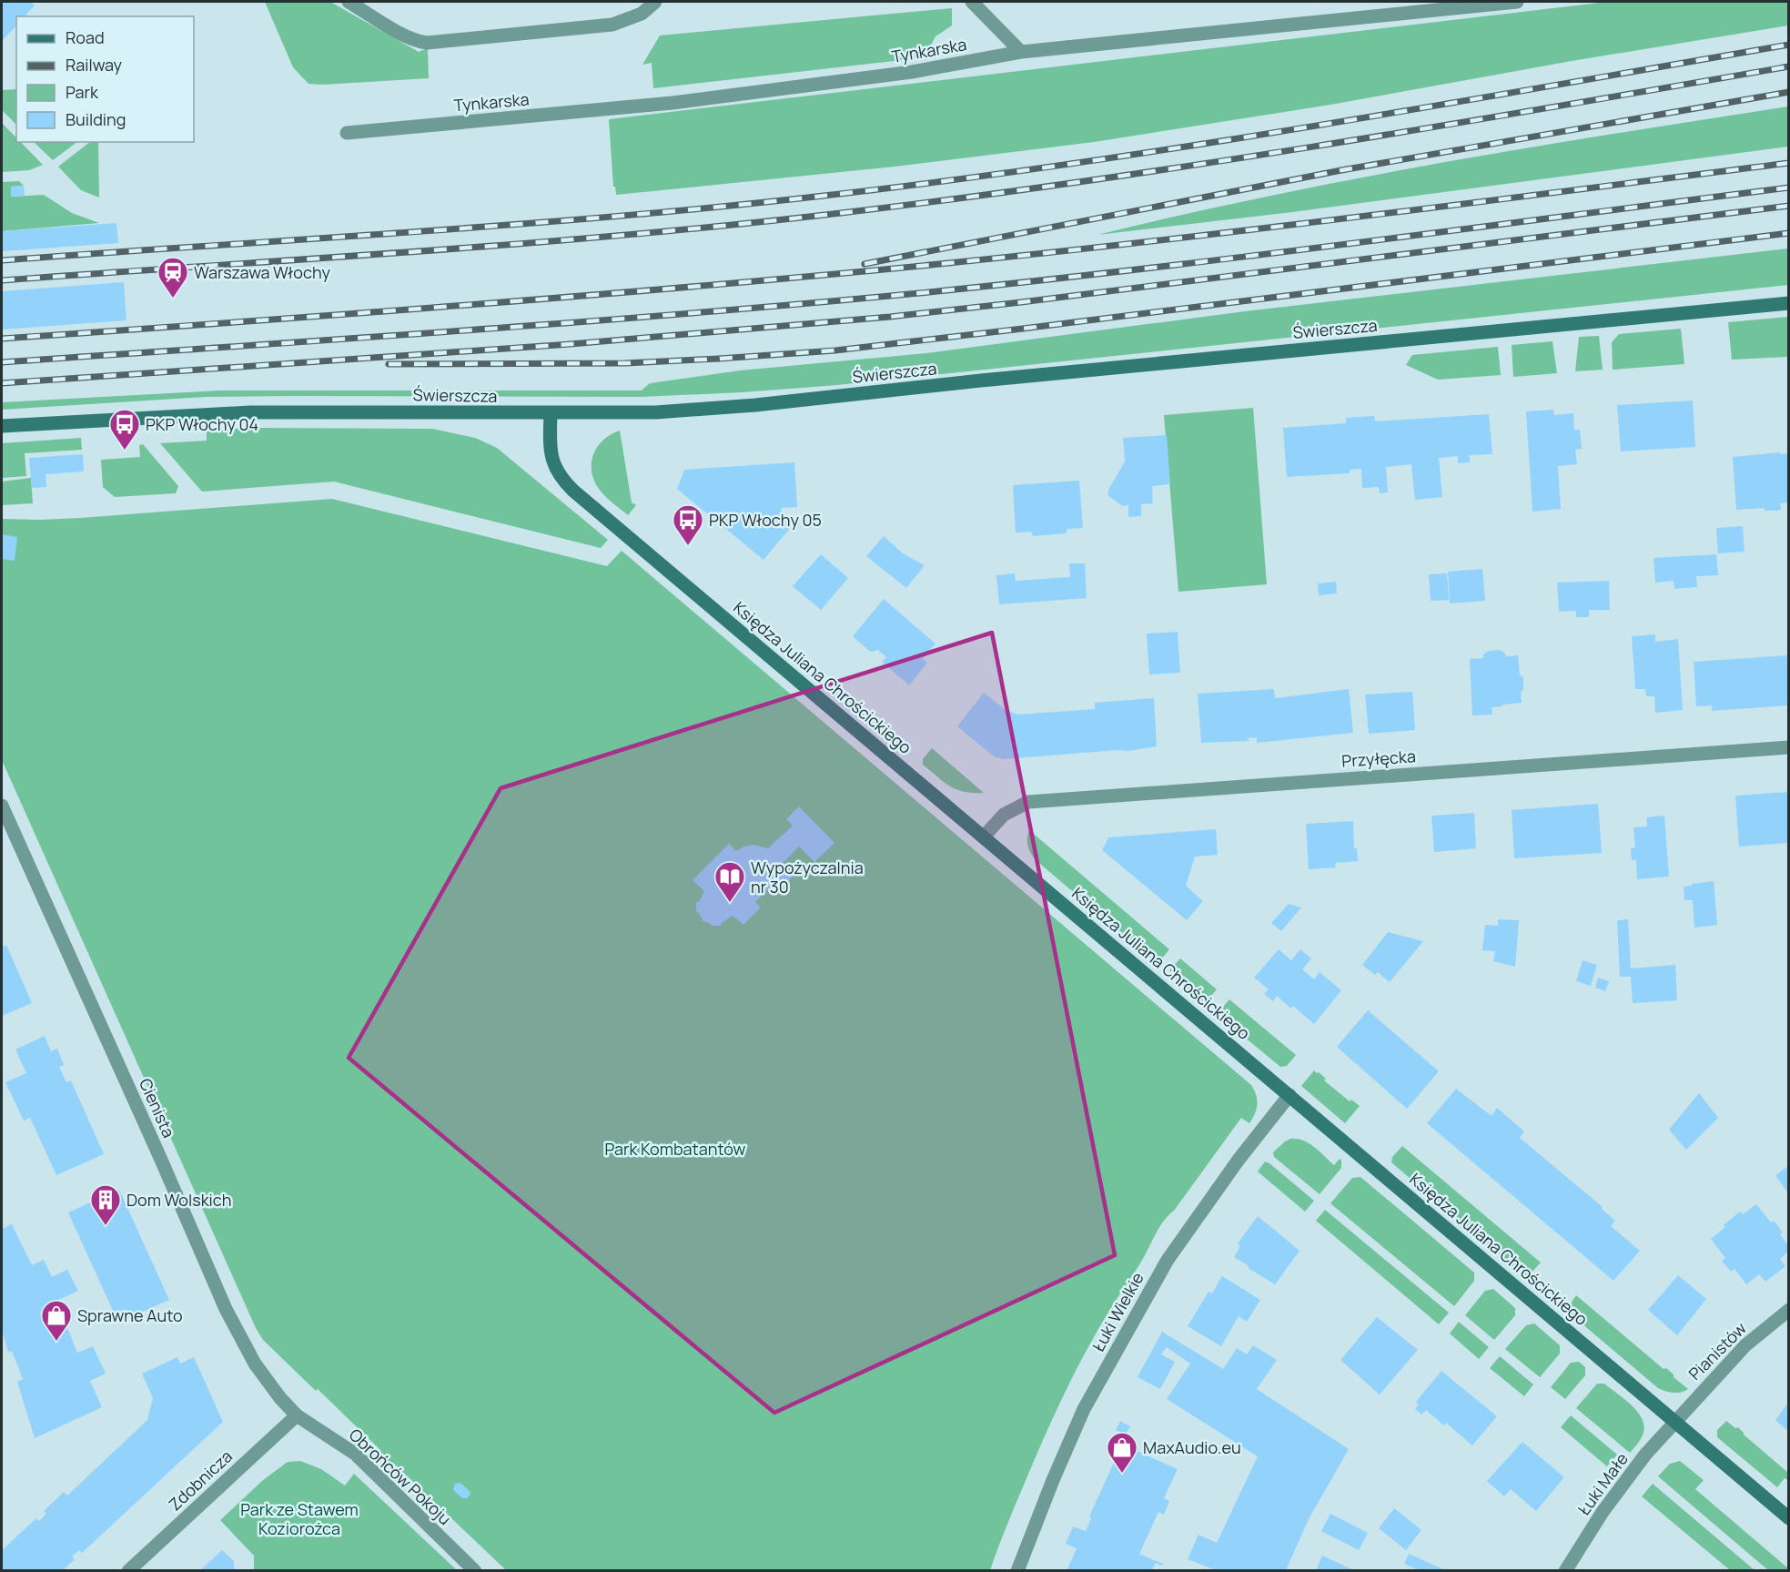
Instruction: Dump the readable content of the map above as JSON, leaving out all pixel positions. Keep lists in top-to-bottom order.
{
  "streets": {
    "street": [
      "Tynkarska",
      "Świerszcza",
      "Księdza Juliana Chrościckiego",
      "Przyłęcka",
      "Cienista",
      "Łuki Wielkie",
      "Pianistów",
      "Obrońców Pokoju",
      "Zdobnicza",
      "Łuki Małe"
    ]
  },
  "crossings": [
    ["Świerszcza", "Księdza Juliana Chrościckiego"],
    ["Księdza Juliana Chrościckiego", "Przyłęcka"],
    ["Księdza Juliana Chrościckiego", "Łuki Wielkie"],
    ["Księdza Juliana Chrościckiego", "Pianistów"],
    ["Księdza Juliana Chrościckiego", "Łuki Małe"],
    ["Cienista", "Obrońców Pokoju"],
    ["Cienista", "Zdobnicza"],
    ["Pianistów", "Łuki Małe"],
    ["Obrońców Pokoju", "Zdobnicza"]
  ],
  "parks": ["Park Kombatantów", "Park ze Stawem Koziorożca"],
  "places": {
    "station": ["Warszawa Włochy"],
    "bus stop": ["PKP Włochy 04", "PKP Włochy 05"],
    "library": ["Wypożyczalnia nr 30"],
    "building": ["Dom Wolskich"],
    "shop": ["Sprawne Auto", "MaxAudio.eu"]
  },
  "legend": [
    "Road",
    "Railway",
    "Park",
    "Building"
  ]
}
